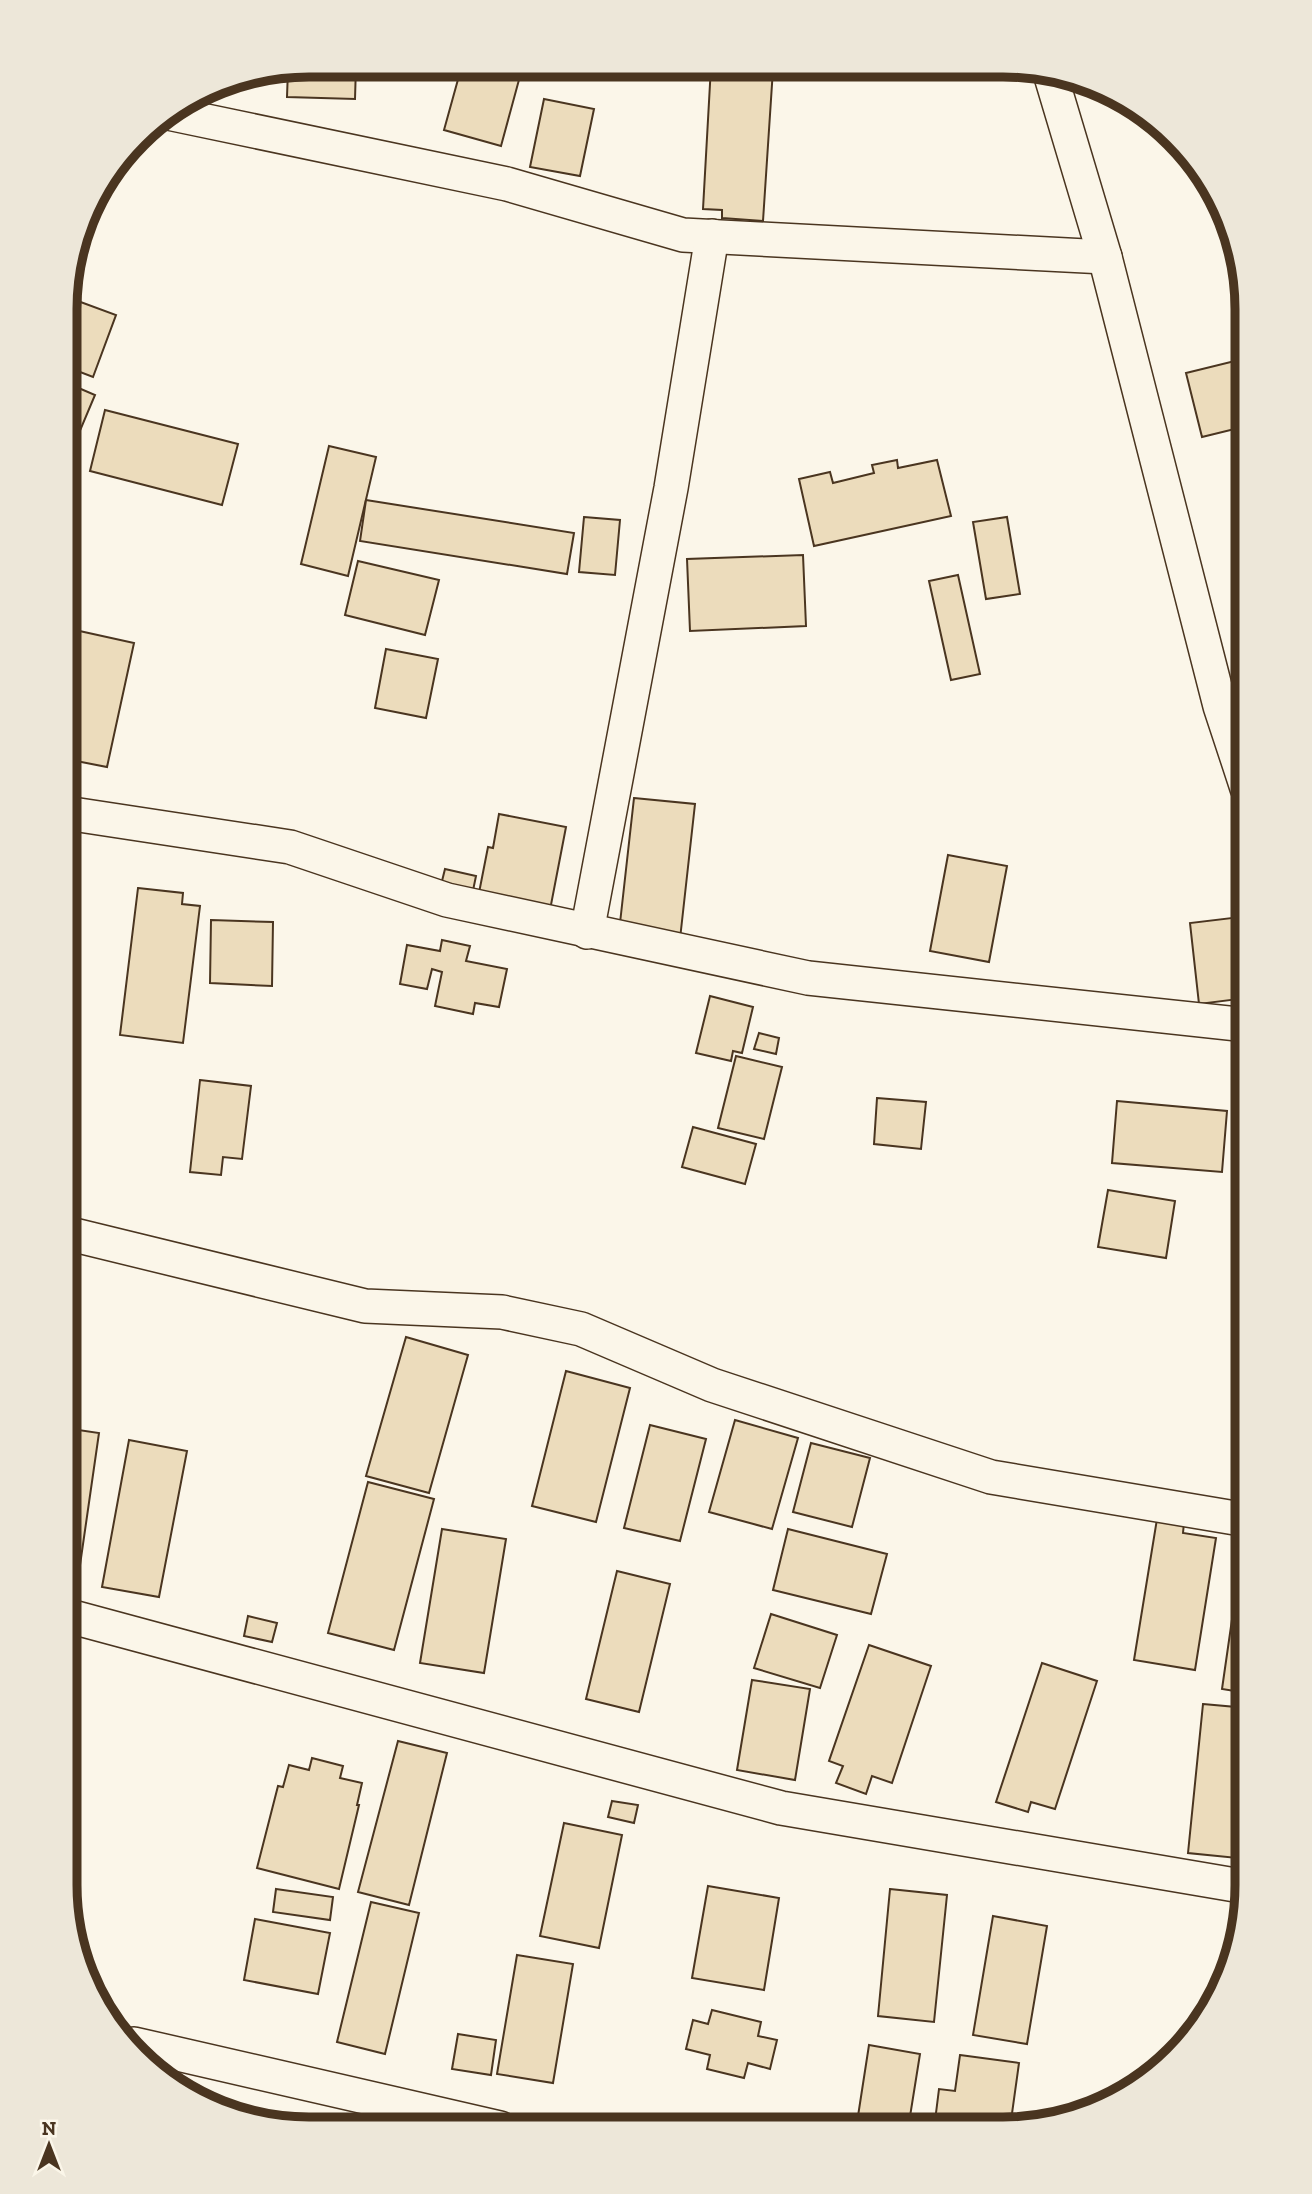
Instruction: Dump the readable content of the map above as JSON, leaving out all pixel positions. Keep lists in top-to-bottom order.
{
  "north": "top"
}
